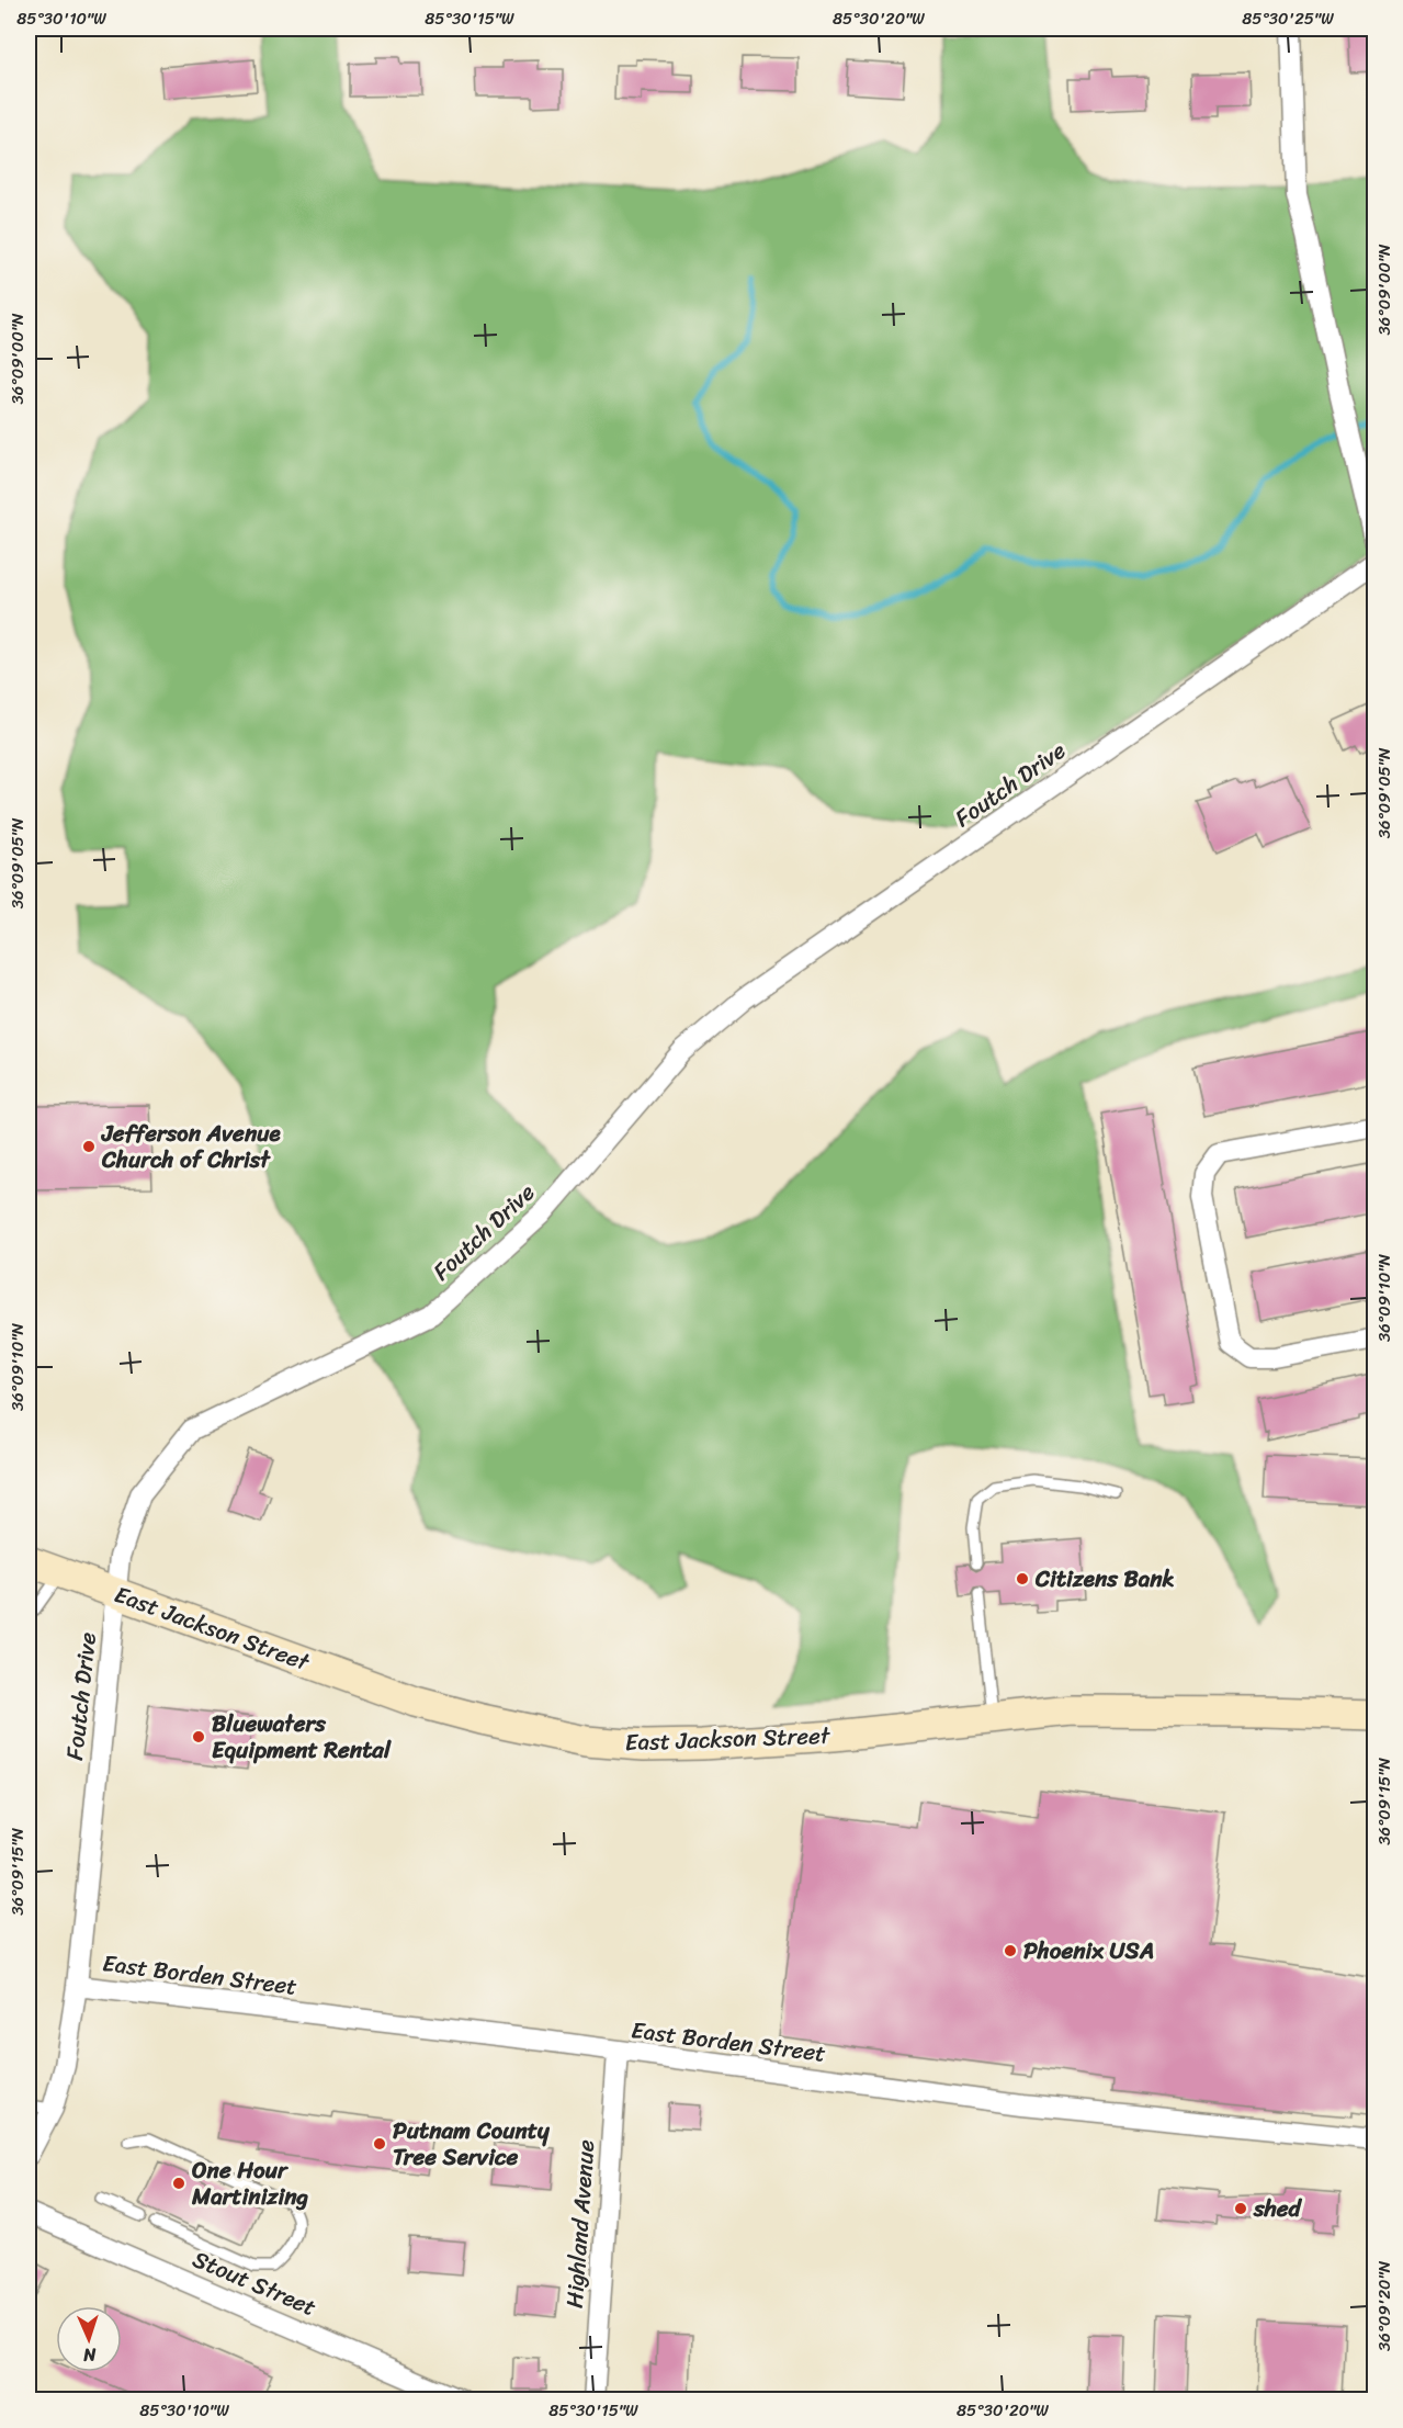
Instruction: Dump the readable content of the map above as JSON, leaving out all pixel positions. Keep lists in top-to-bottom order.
{
  "streets": {
    "street": [
      "Foutch Drive",
      "East Jackson Street",
      "East Borden Street",
      "Highland Avenue",
      "Stout Street"
    ]
  },
  "crossings": [
    ["Foutch Drive", "East Jackson Street"],
    ["Foutch Drive", "East Borden Street"],
    ["East Borden Street", "Highland Avenue"]
  ],
  "places": [
    "Jefferson Avenue Church of Christ",
    "Citizens Bank",
    "Bluewaters Equipment Rental",
    "Phoenix USA",
    "Putnam County Tree Service",
    "One Hour Martinizing",
    "shed"
  ],
  "north": "bottom",
  "coordinates": [
    "85°30'10\"W",
    "85°30'15\"W",
    "85°30'20\"W",
    "85°30'25\"W",
    "36°09'00\"N",
    "36°09'05\"N",
    "36°09'10\"N",
    "36°09'15\"N",
    "36°09'20\"N"
  ]
}
